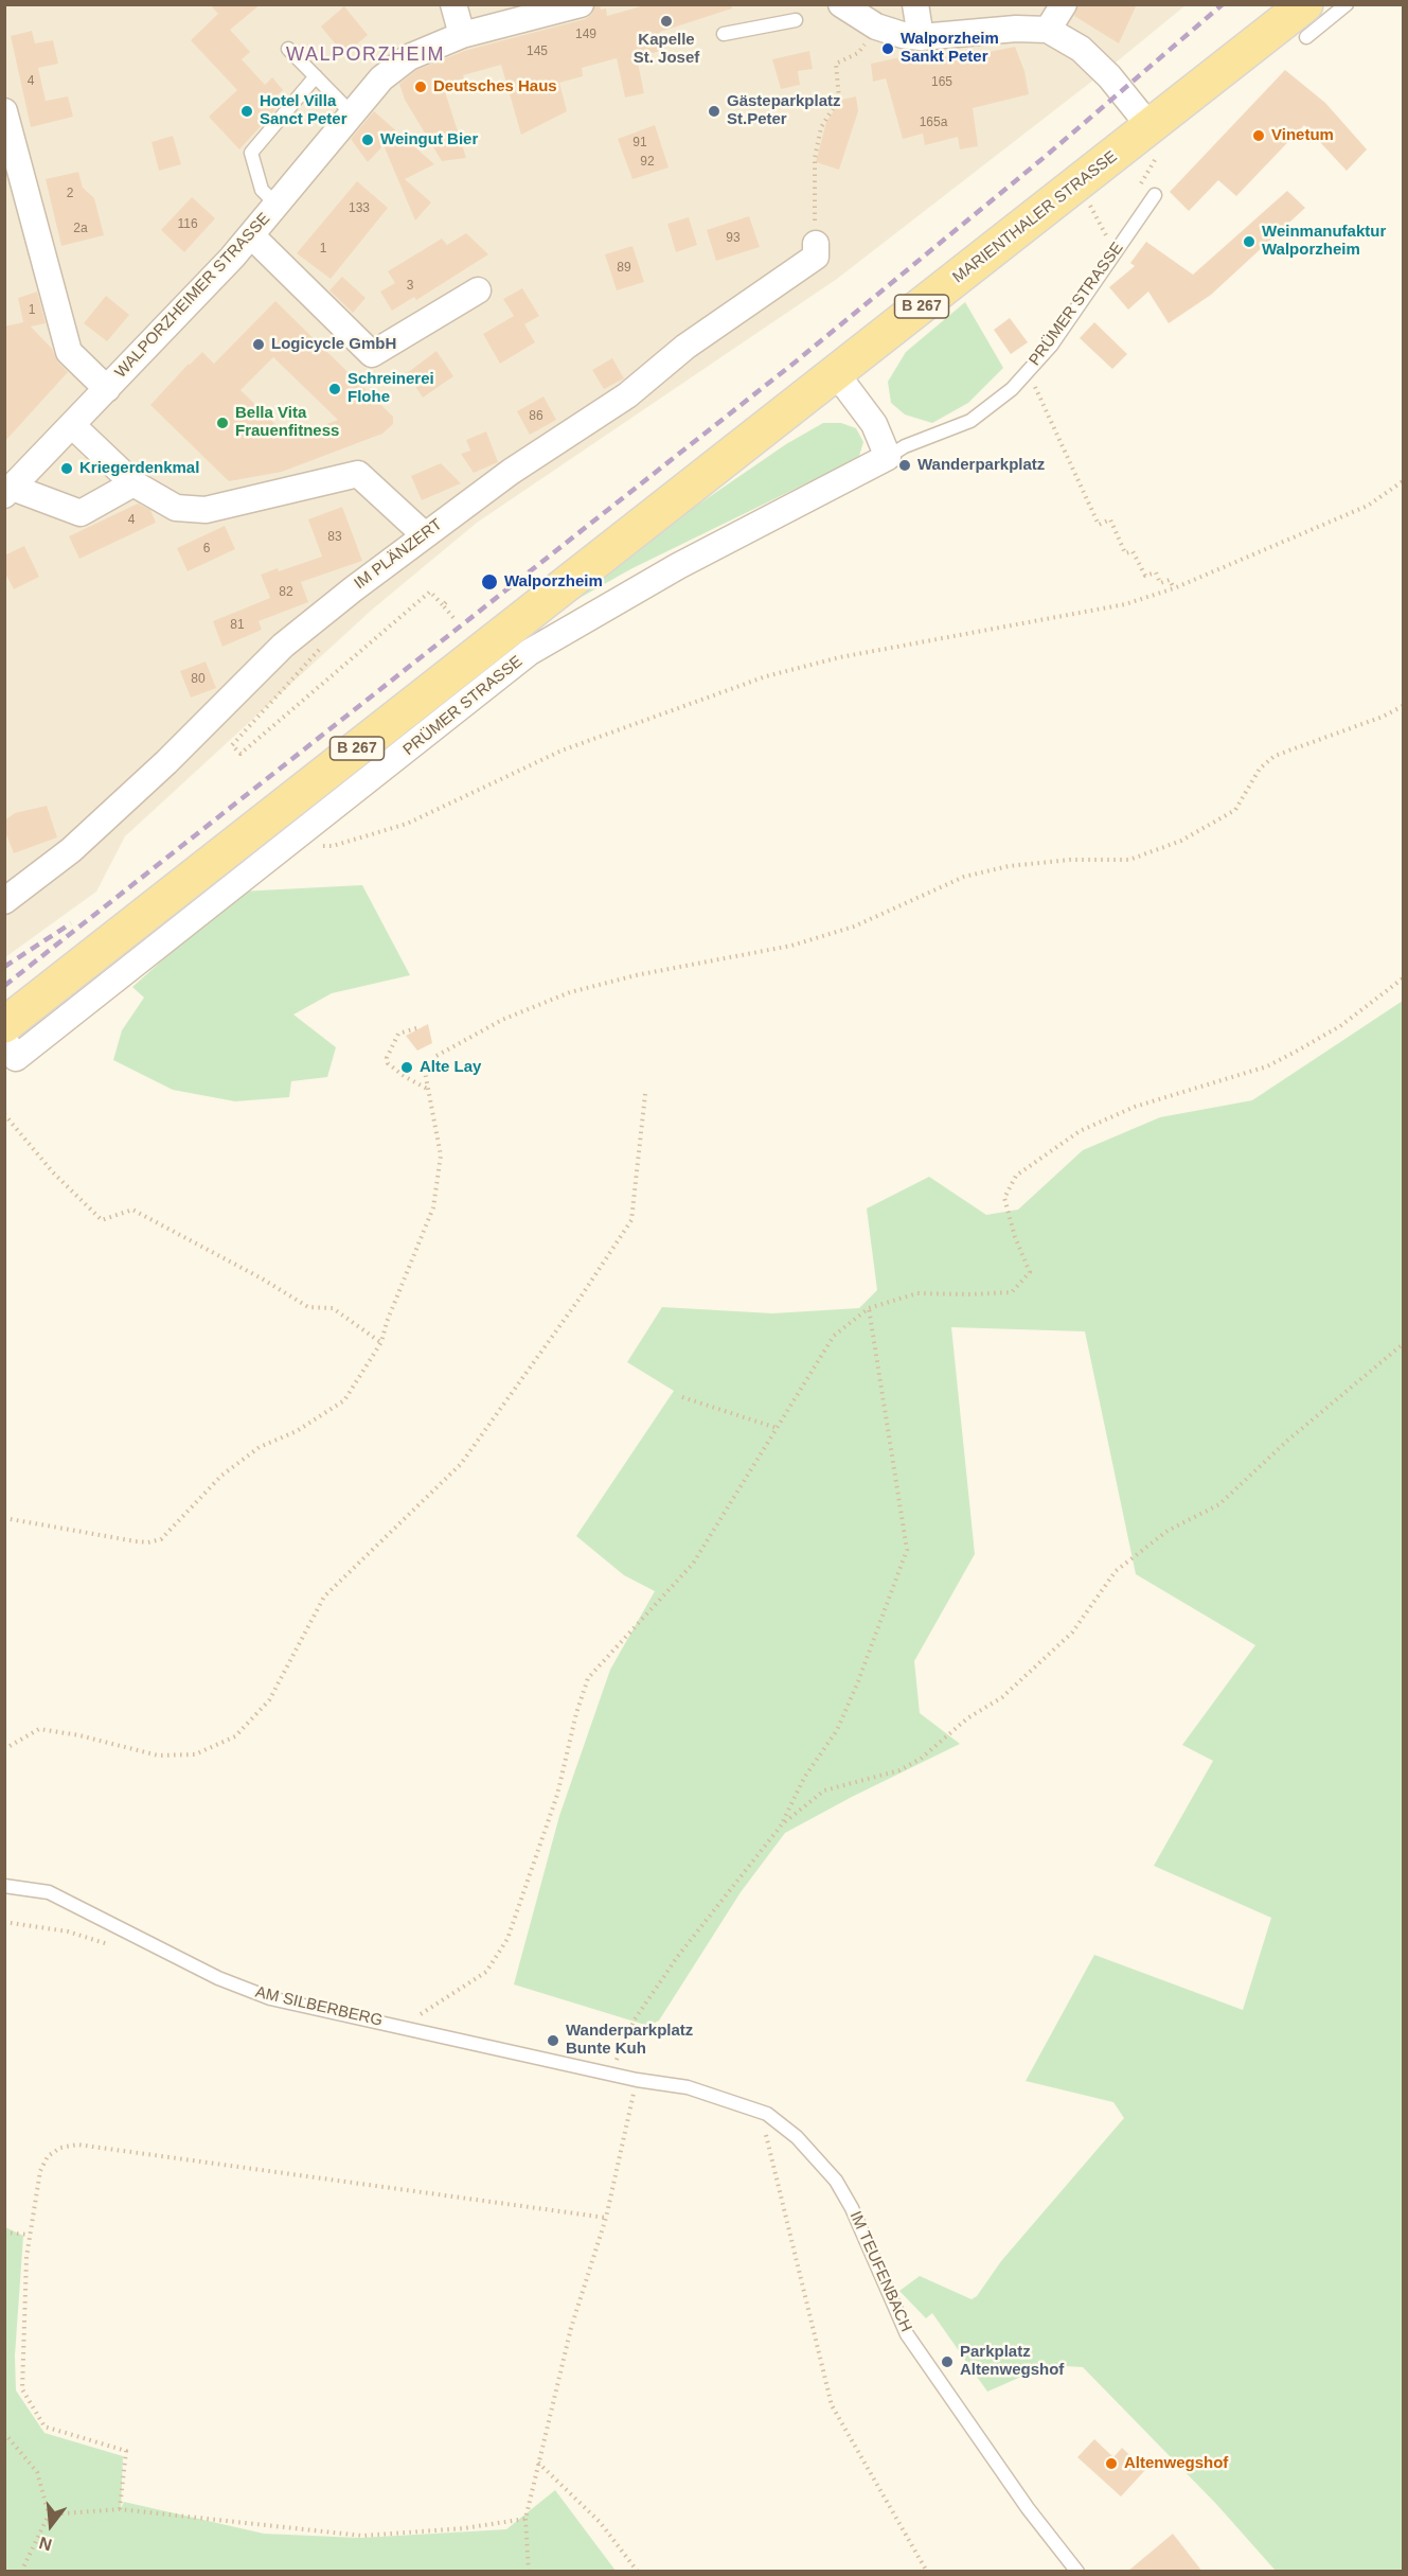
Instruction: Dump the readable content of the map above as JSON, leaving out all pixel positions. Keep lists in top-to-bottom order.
{
  "streets": {
    "main road": ["MARIENTHALER STRASSE", "B 267"],
    "street": ["WALPORZHEIMER STRASSE", "PRÜMER STRASSE", "IM PLÄNZERT"],
    "lane": ["AM SILBERBERG", "IM TEUFENBACH"]
  },
  "crossings": [
    ["MARIENTHALER STRASSE", "PRÜMER STRASSE"],
    ["AM SILBERBERG", "IM TEUFENBACH"]
  ],
  "districts": ["WALPORZHEIM"],
  "places": [
    "Kapelle St. Josef",
    "Walporzheim Sankt Peter",
    "Deutsches Haus",
    "Hotel Villa Sanct Peter",
    "Gästeparkplatz St.Peter",
    "Vinetum",
    "Weingut Bier",
    "Weinmanufaktur Walporzheim",
    "Logicycle GmbH",
    "Schreinerei Flohe",
    "Bella Vita Frauenfitness",
    "Wanderparkplatz",
    "Kriegerdenkmal",
    "Walporzheim",
    "Alte Lay",
    "Wanderparkplatz Bunte Kuh",
    "Parkplatz Altenwegshof",
    "Altenwegshof"
  ],
  "house_numbers": [
    "149",
    "145",
    "4",
    "165",
    "165a",
    "91",
    "92",
    "2",
    "133",
    "116",
    "2a",
    "93",
    "1",
    "89",
    "3",
    "1",
    "86",
    "4",
    "83",
    "6",
    "82",
    "81",
    "80"
  ],
  "north": "bottom"
}
